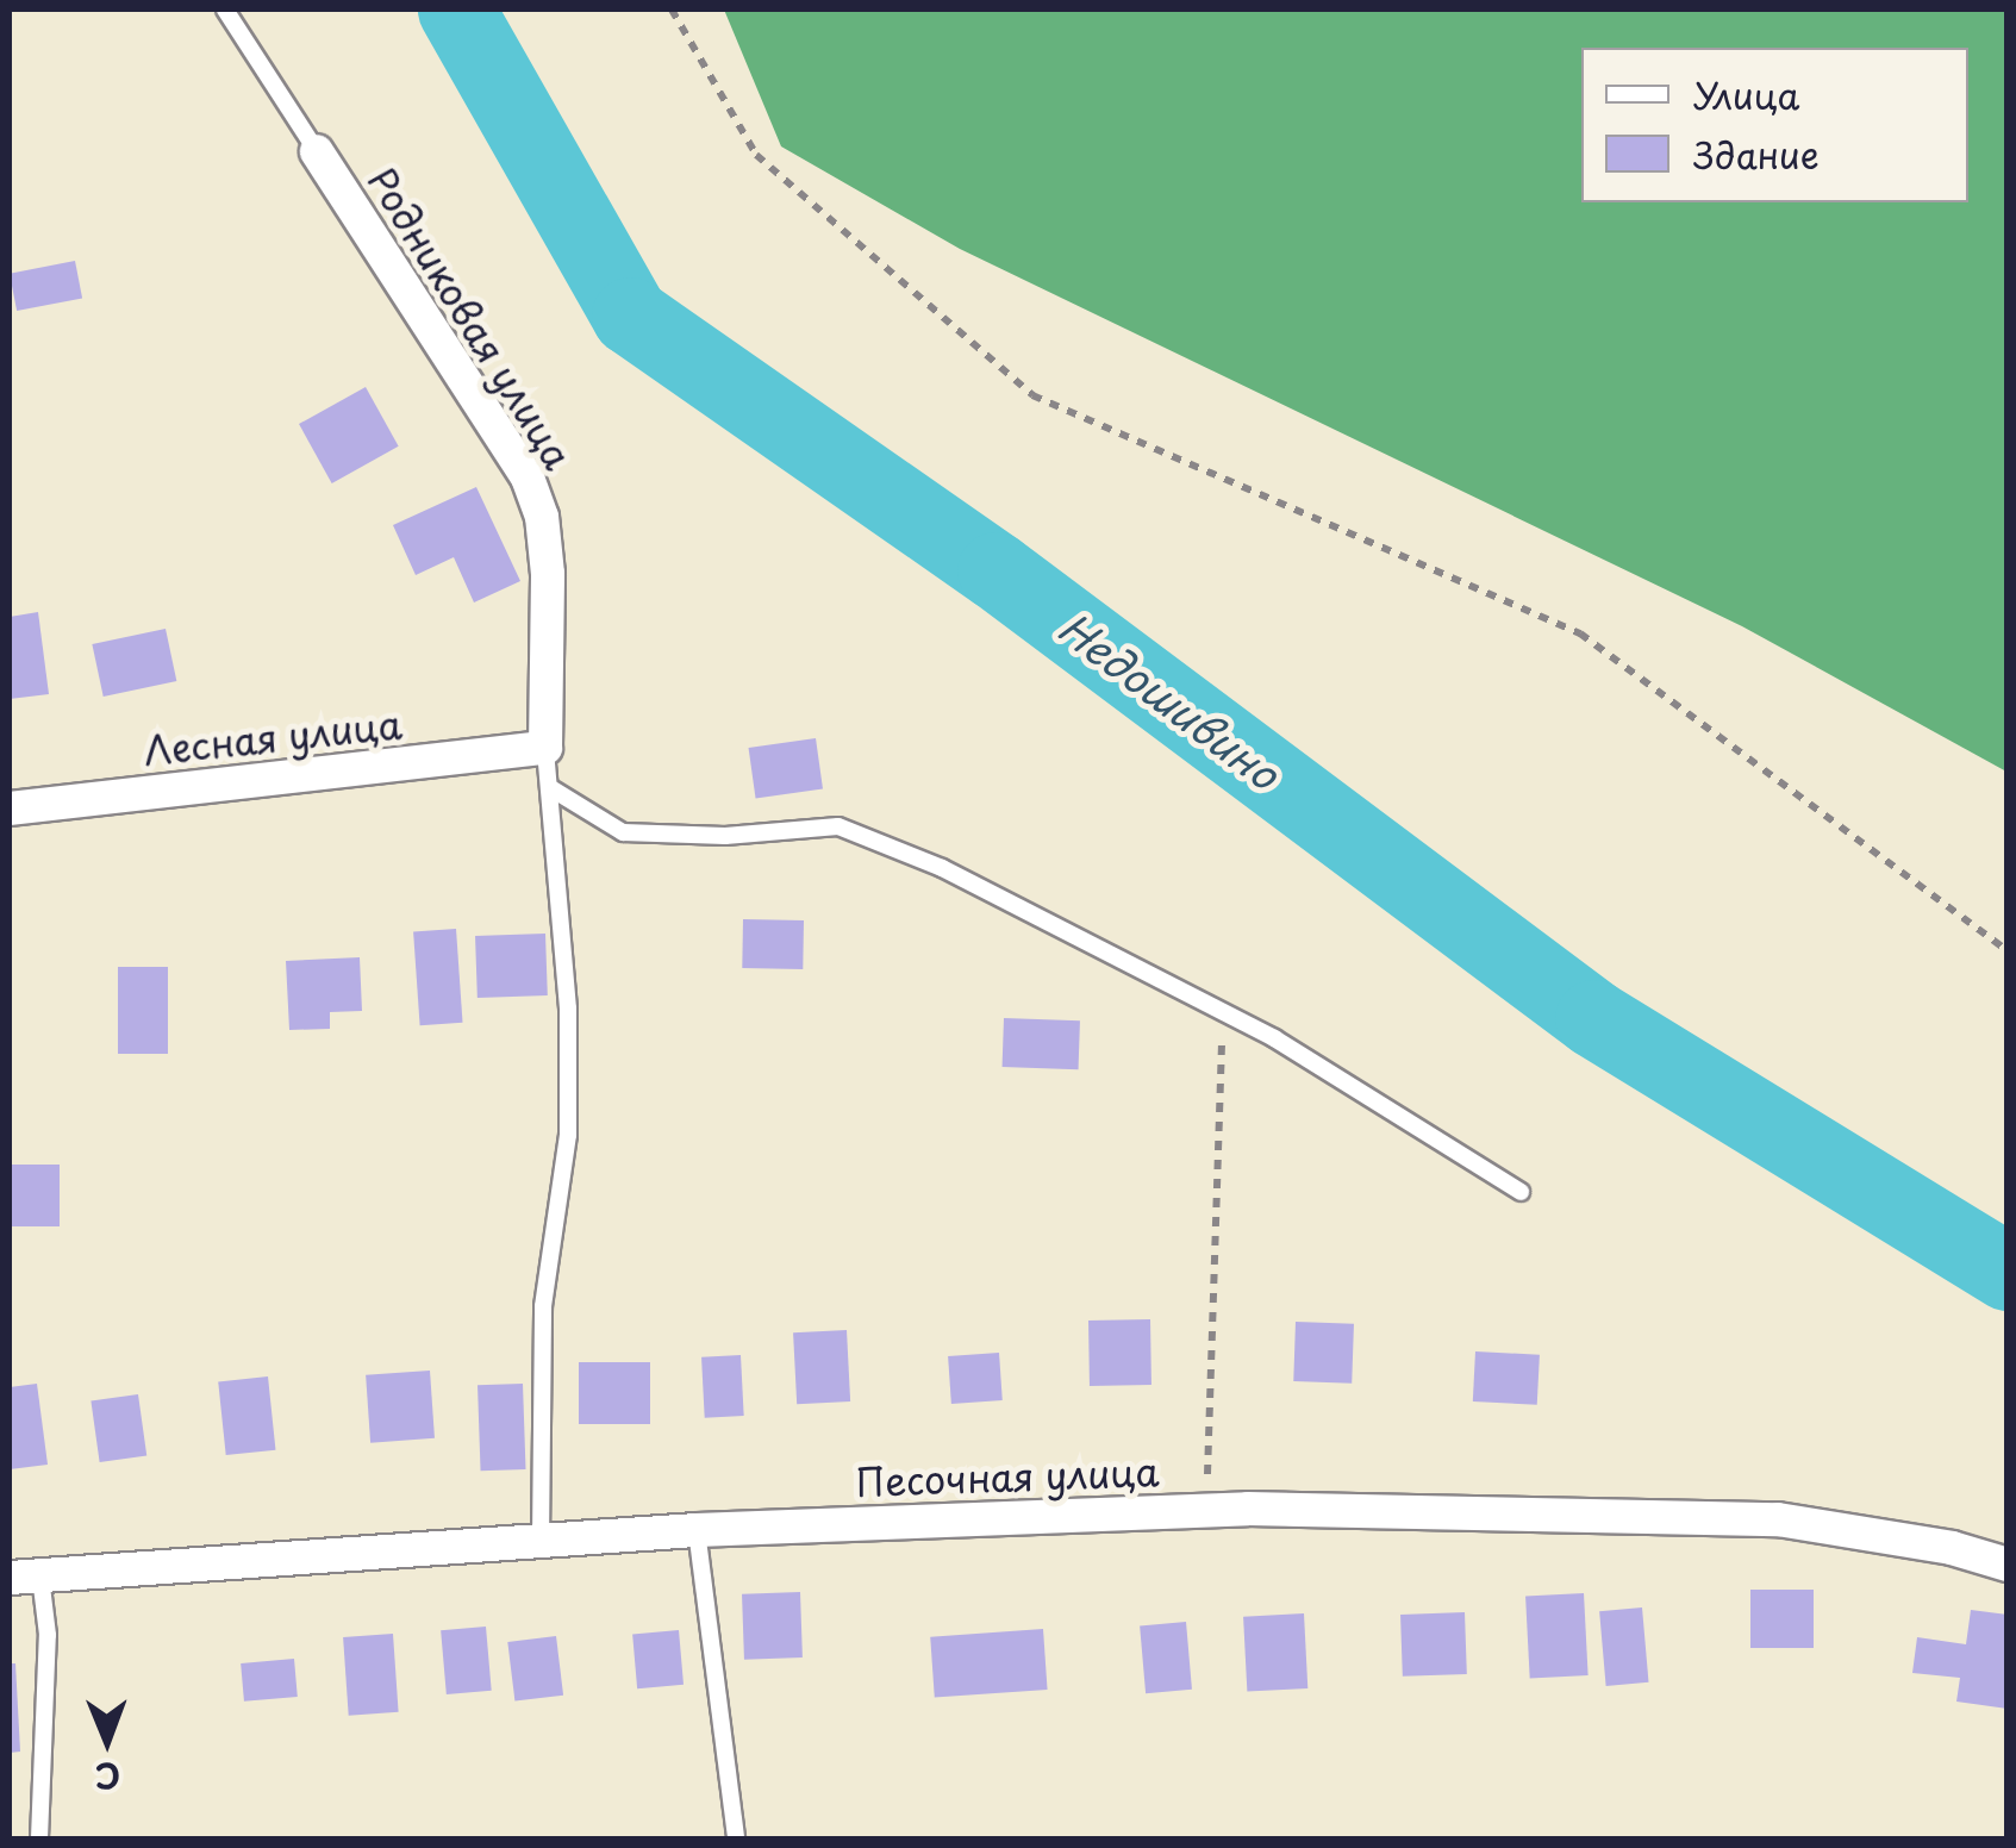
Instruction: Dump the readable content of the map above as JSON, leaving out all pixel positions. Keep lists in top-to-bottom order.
{
  "streets": {
    "street": ["Родниковая улица", "Лесная улица", "Песочная улица"]
  },
  "crossings": [
    ["Родниковая улица", "Лесная улица"]
  ],
  "water": ["Недошивино"],
  "legend": ["Улица", "Здание"],
  "north": "bottom"
}
